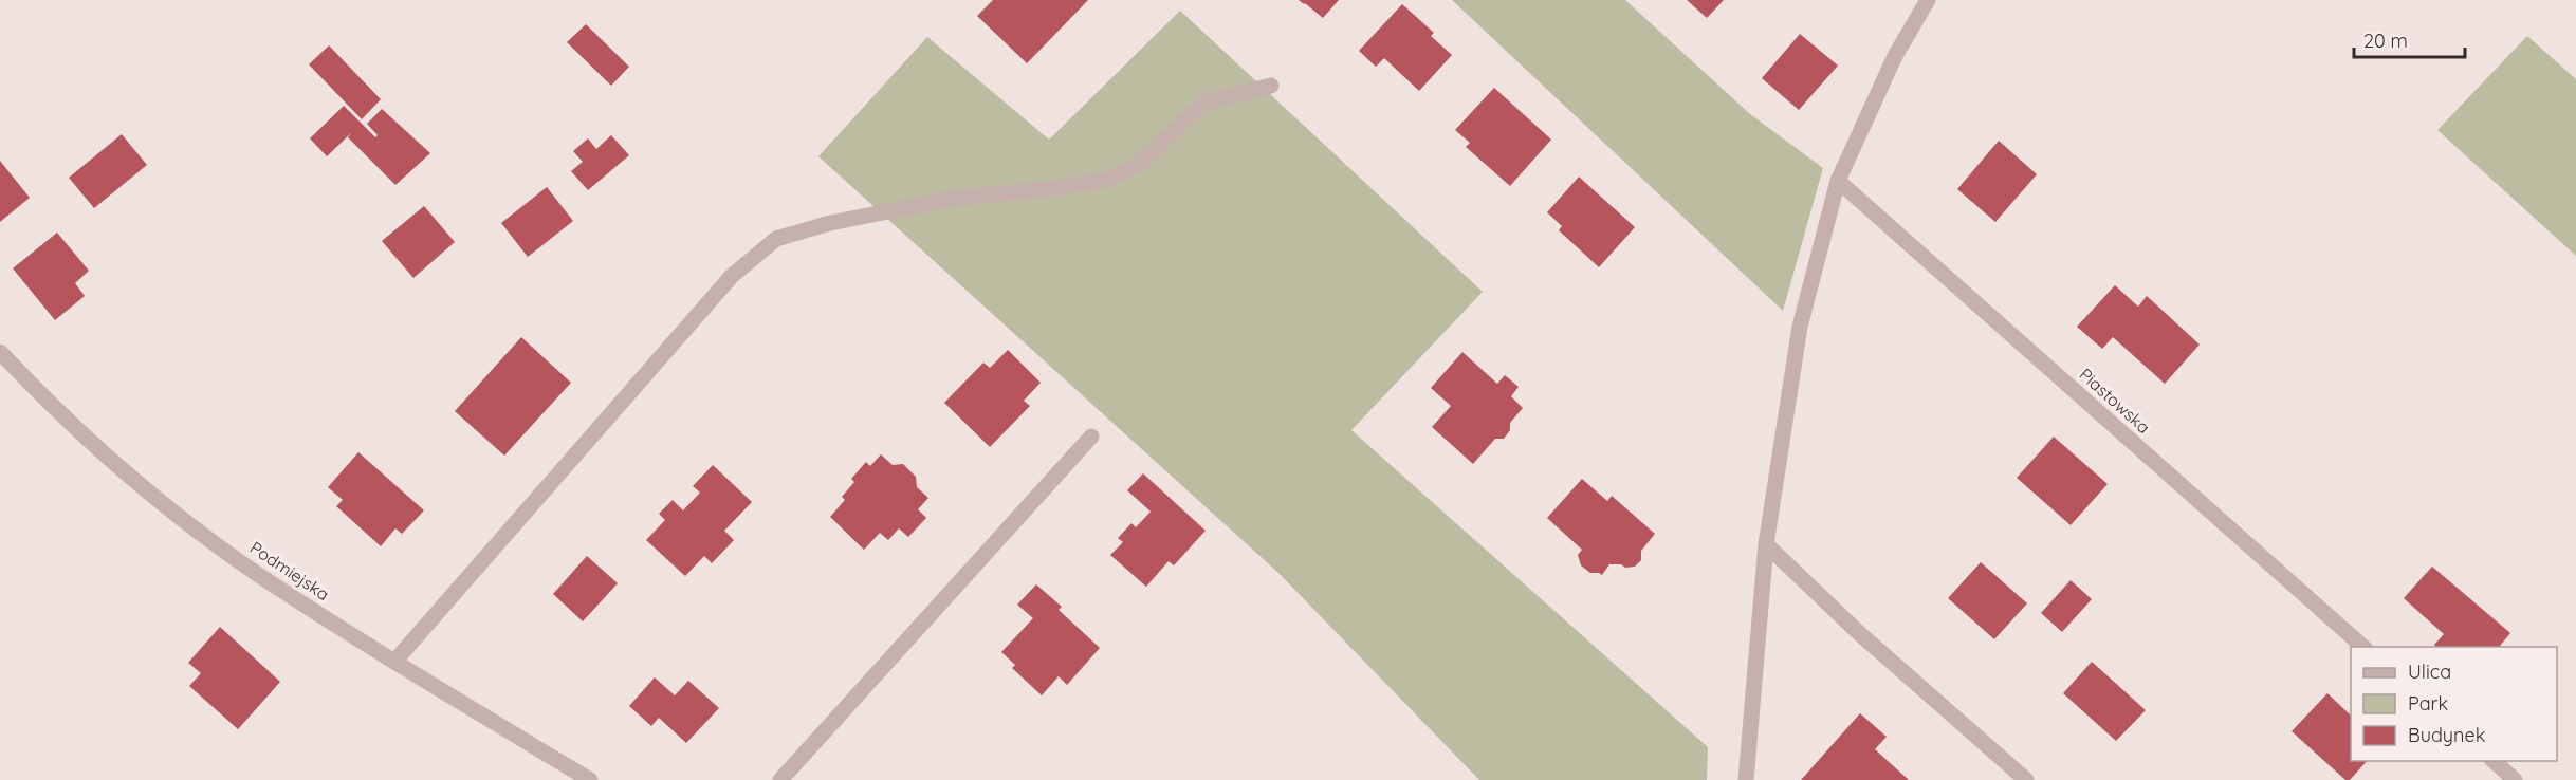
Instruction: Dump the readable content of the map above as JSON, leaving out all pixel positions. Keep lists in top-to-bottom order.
{
  "streets": {
    "street": ["Piastowska", "Podmiejska"]
  },
  "legend": ["Ulica", "Park", "Budynek"],
  "scale_bar": "20 m"
}
